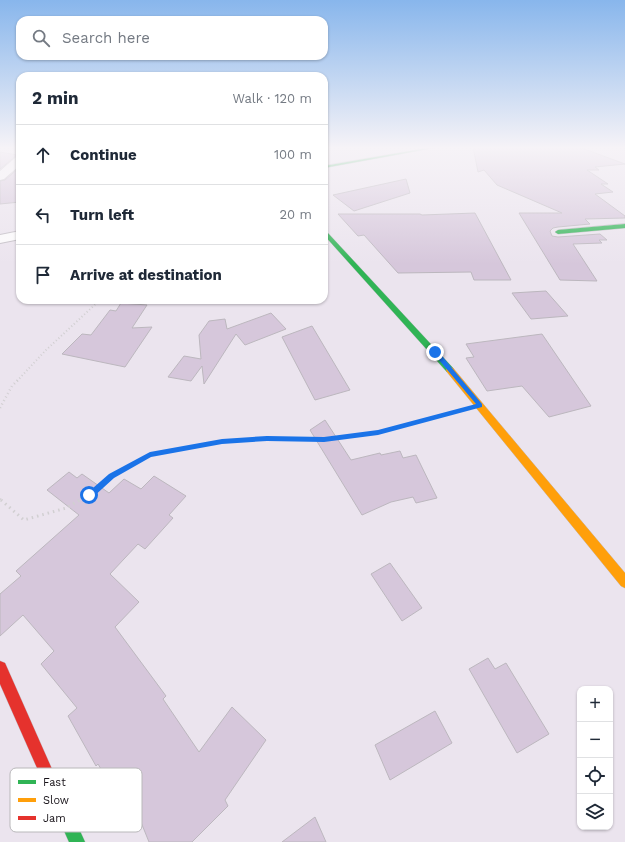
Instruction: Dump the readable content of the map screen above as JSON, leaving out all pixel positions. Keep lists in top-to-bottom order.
{
  "legend": ["Fast", "Slow", "Jam"],
  "page": {
    "search": "Search here",
    "heading": ["2 min", "Walk · 120 m"],
    "list": [
      ["Continue", "100 m"],
      ["Turn left", "20 m"],
      "Arrive at destination"
    ],
    "map_buttons": ["+", "−"]
  }
}
